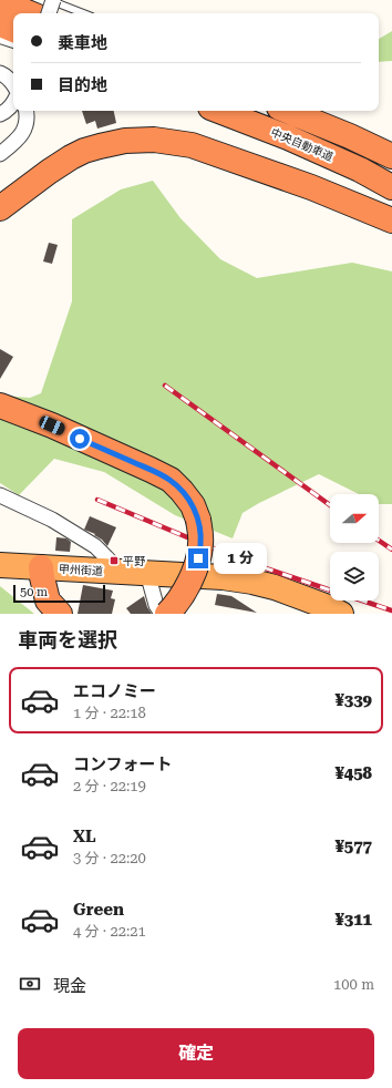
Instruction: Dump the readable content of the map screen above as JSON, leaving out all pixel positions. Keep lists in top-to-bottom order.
{
  "streets": {
    "highway": ["中央自動車道", "甲州街道"]
  },
  "places": {
    "transit": ["平野"]
  },
  "scale_bar": "50 m",
  "north": "right",
  "page": {
    "banner": ["乗車地", "目的地"],
    "bubble": "1 分",
    "scale": "50 m",
    "heading": "車両を選択",
    "list": [
      {
        "name": "エコノミー",
        "note": "1 分 · 22:18",
        "value": "¥339"
      },
      {
        "name": "コンフォート",
        "note": "2 分 · 22:19",
        "value": "¥458"
      },
      {
        "name": "XL",
        "note": "3 分 · 22:20",
        "value": "¥577"
      },
      {
        "name": "Green",
        "note": "4 分 · 22:21",
        "value": "¥311"
      }
    ],
    "pay": ["現金", "100 m"],
    "buttons": "確定"
  }
}
